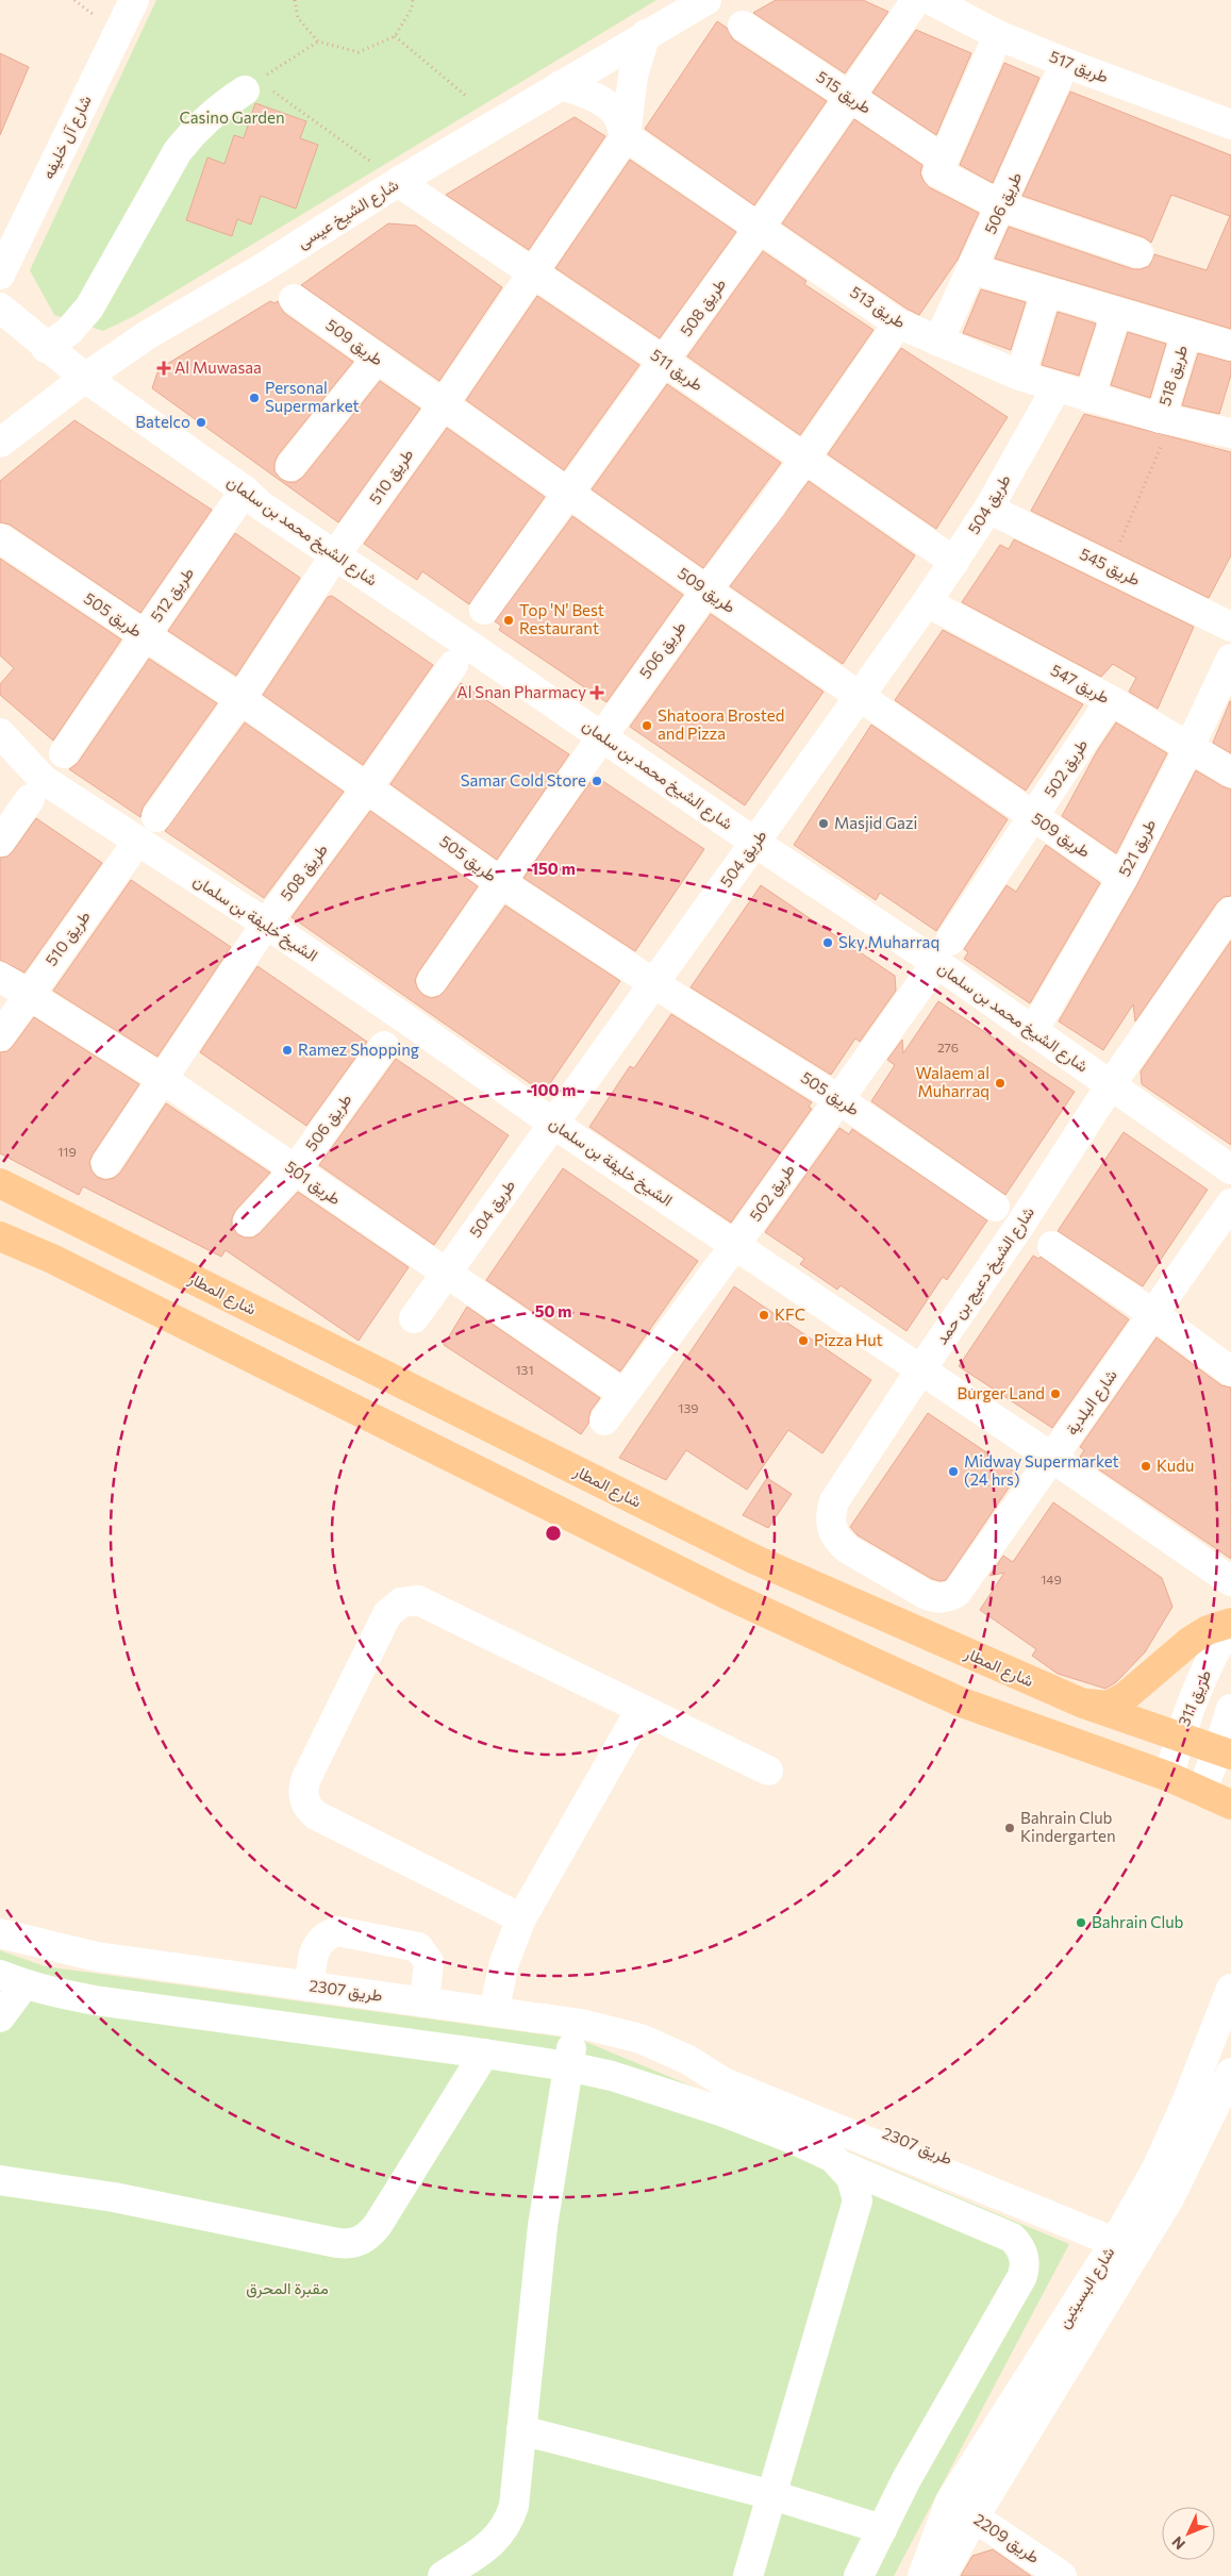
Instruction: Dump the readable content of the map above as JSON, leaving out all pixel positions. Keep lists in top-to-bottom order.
{
  "streets": {
    "main road": ["شارع المطار"],
    "street": [
      "طريق 517",
      "طريق 515",
      "شارع آل خليفه",
      "طريق 506",
      "شارع الشيخ عيسى",
      "طريق 508",
      "طريق 513",
      "طريق 509",
      "طريق 511",
      "طريق 518",
      "طريق 510",
      "طريق 504",
      "شارع الشيخ محمد بن سلمان",
      "طريق 545",
      "طريق 512",
      "طريق 505",
      "طريق 547",
      "طريق 502",
      "طريق 521",
      "الشيخ خليفة بن سلمان",
      "طريق 501",
      "شارع الشيخ دعيج بن حمد",
      "شارع البلدية",
      "طريق 311",
      "طريق 2307",
      "شارع البسيتين",
      "طريق 2209"
    ]
  },
  "crossings": [
    ["طريق 517", "طريق 506"],
    ["طريق 515", "طريق 508"],
    ["طريق 506", "طريق 513"],
    ["طريق 506", "طريق 509"],
    ["طريق 506", "طريق 511"],
    ["طريق 506", "طريق 518"],
    ["طريق 506", "شارع الشيخ محمد بن سلمان"],
    ["طريق 506", "طريق 505"],
    ["طريق 506", "طريق 501"],
    ["شارع الشيخ عيسى", "طريق 513"],
    ["شارع الشيخ عيسى", "طريق 511"],
    ["شارع الشيخ عيسى", "شارع الشيخ محمد بن سلمان"],
    ["طريق 508", "طريق 513"],
    ["طريق 508", "طريق 509"],
    ["طريق 508", "طريق 511"],
    ["طريق 508", "طريق 505"],
    ["طريق 508", "الشيخ خليفة بن سلمان"],
    ["طريق 508", "طريق 501"],
    ["طريق 513", "طريق 518"],
    ["طريق 513", "طريق 510"],
    ["طريق 513", "طريق 504"],
    ["طريق 509", "طريق 510"],
    ["طريق 509", "طريق 504"],
    ["طريق 509", "طريق 502"],
    ["طريق 509", "طريق 521"],
    ["طريق 511", "طريق 510"],
    ["طريق 511", "طريق 504"],
    ["طريق 510", "شارع الشيخ محمد بن سلمان"],
    ["طريق 510", "طريق 505"],
    ["طريق 510", "الشيخ خليفة بن سلمان"],
    ["طريق 510", "طريق 501"],
    ["طريق 504", "شارع الشيخ محمد بن سلمان"],
    ["طريق 504", "طريق 545"],
    ["طريق 504", "طريق 505"],
    ["طريق 504", "طريق 547"],
    ["طريق 504", "الشيخ خليفة بن سلمان"],
    ["طريق 504", "طريق 501"],
    ["شارع الشيخ محمد بن سلمان", "طريق 512"],
    ["شارع الشيخ محمد بن سلمان", "طريق 502"],
    ["شارع الشيخ محمد بن سلمان", "طريق 521"],
    ["شارع الشيخ محمد بن سلمان", "شارع الشيخ دعيج بن حمد"],
    ["طريق 512", "طريق 505"],
    ["طريق 505", "طريق 502"],
    ["طريق 547", "طريق 502"],
    ["طريق 547", "طريق 521"],
    ["طريق 502", "الشيخ خليفة بن سلمان"],
    ["طريق 502", "طريق 501"],
    ["الشيخ خليفة بن سلمان", "شارع الشيخ دعيج بن حمد"],
    ["الشيخ خليفة بن سلمان", "شارع البلدية"],
    ["شارع الشيخ دعيج بن حمد", "شارع البلدية"],
    ["شارع المطار", "طريق 311"],
    ["طريق 2307", "شارع البسيتين"],
    ["شارع البسيتين", "طريق 2209"]
  ],
  "parks": ["Casino Garden", "مقبرة المحرق"],
  "places": {
    "health": ["Al Muwasaa", "Al Snan Pharmacy"],
    "other": [
      "Personal Supermarket",
      "Batelco",
      "Top 'N' Best Restaurant",
      "Shatoora Brosted and Pizza",
      "Samar Cold Store",
      "Masjid Gazi",
      "Sky Muharraq",
      "Ramez Shopping",
      "Walaem al Muharraq",
      "KFC",
      "Pizza Hut",
      "Burger Land",
      "Kudu",
      "Midway Supermarket (24 hrs)",
      "Bahrain Club Kindergarten",
      "Bahrain Club"
    ]
  },
  "house_numbers": [
    "276",
    "119",
    "131",
    "139",
    "149"
  ],
  "north": "bottom left",
  "rings": ["150 m", "100 m", "50 m"]
}
